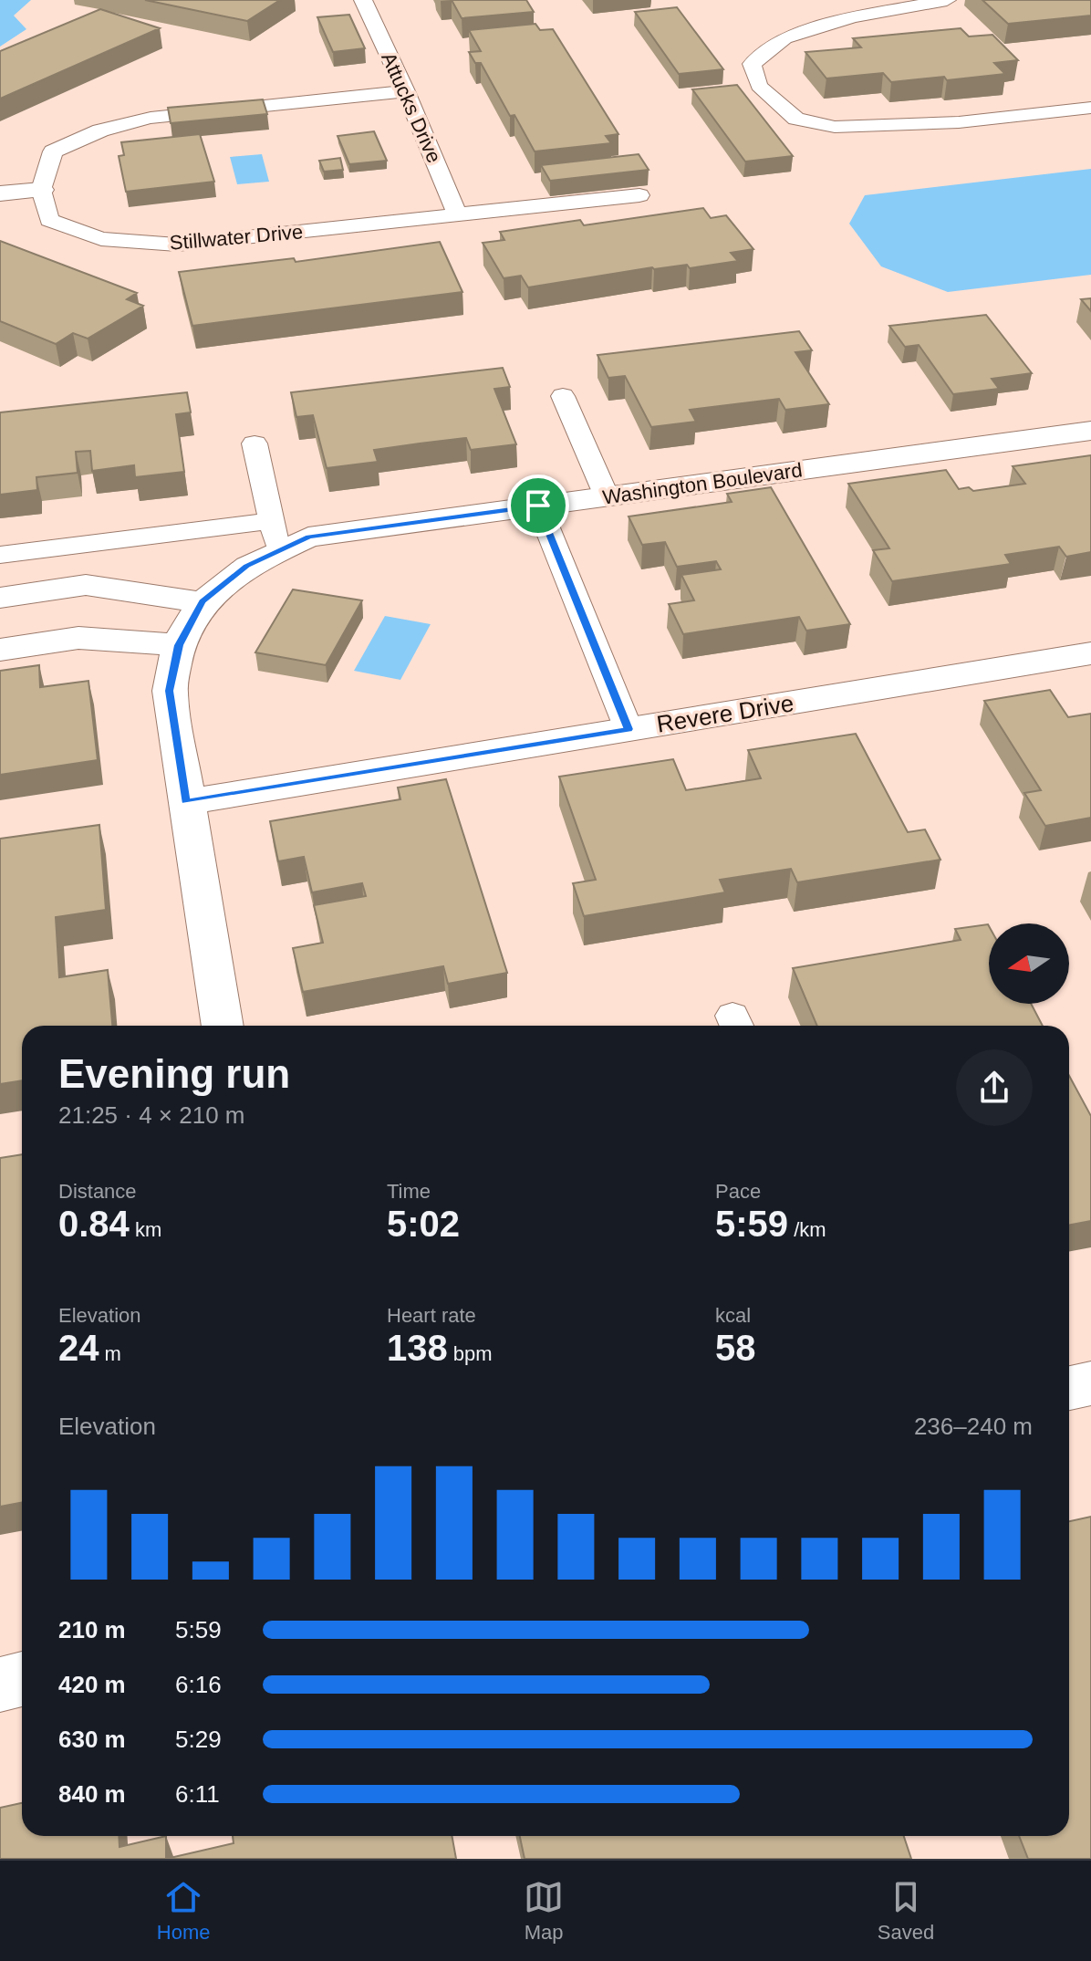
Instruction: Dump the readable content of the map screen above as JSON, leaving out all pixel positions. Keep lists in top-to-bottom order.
{
  "streets": {
    "street": ["Washington Boulevard", "Revere Drive"],
    "lane": ["Attucks Drive", "Stillwater Drive"]
  },
  "crossings": [
    ["Attucks Drive", "Stillwater Drive"],
    ["Washington Boulevard", "Revere Drive"]
  ],
  "north": "left",
  "page": {
    "heading": ["Evening run", "21:25 · 4 × 210 m"],
    "stats": [
      ["Distance", "0.84 km"],
      ["Time", "5:02"],
      ["Pace", "5:59 /km"],
      ["Elevation", "24 m"],
      ["Heart rate", "138 bpm"],
      ["kcal", "58"]
    ],
    "chart": ["Elevation", "236–240 m"],
    "list": [
      {
        "name": "210 m",
        "note": "5:59"
      },
      {
        "name": "420 m",
        "note": "6:16"
      },
      {
        "name": "630 m",
        "note": "5:29"
      },
      {
        "name": "840 m",
        "note": "6:11"
      }
    ],
    "tabs": ["Home", "Map", "Saved"]
  }
}
